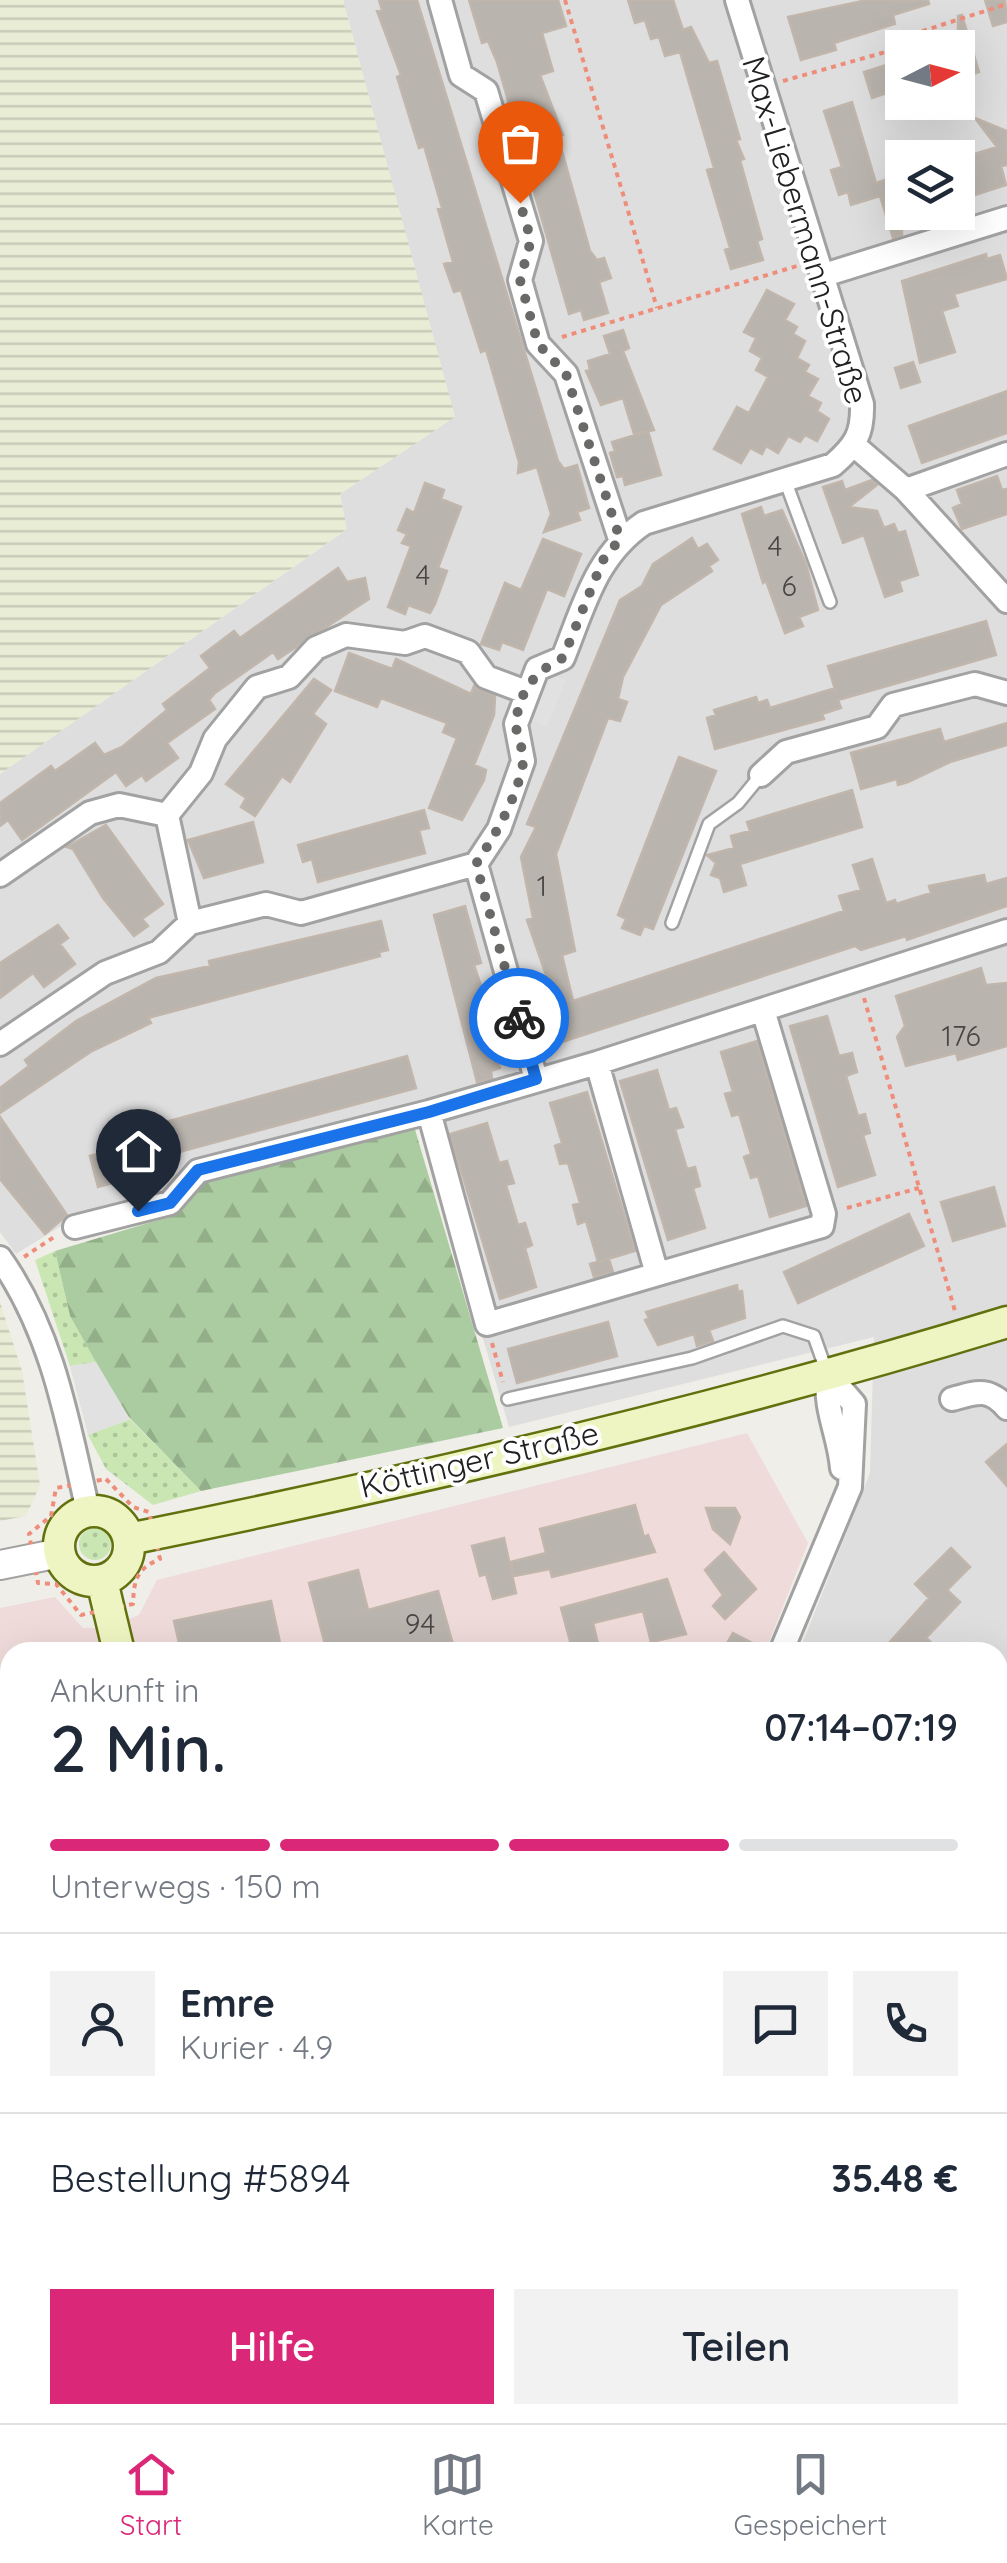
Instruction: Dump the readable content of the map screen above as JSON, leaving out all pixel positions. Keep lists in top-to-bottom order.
{
  "streets": {
    "main road": ["Köttinger Straße"],
    "street": ["Max-Liebermann-Straße"]
  },
  "house_numbers": [
    "4",
    "4",
    "6",
    "1",
    "176",
    "94"
  ],
  "north": "right",
  "page": {
    "heading": ["2 Min.", "Ankunft in", "07:14–07:19"],
    "panel": [
      "Emre",
      "Kurier · 4.9",
      "Bestellung #5894",
      "35.48 €"
    ],
    "bar": "Unterwegs · 150 m",
    "buttons": ["Hilfe", "Teilen"],
    "tabs": ["Start", "Karte", "Gespeichert"]
  }
}
